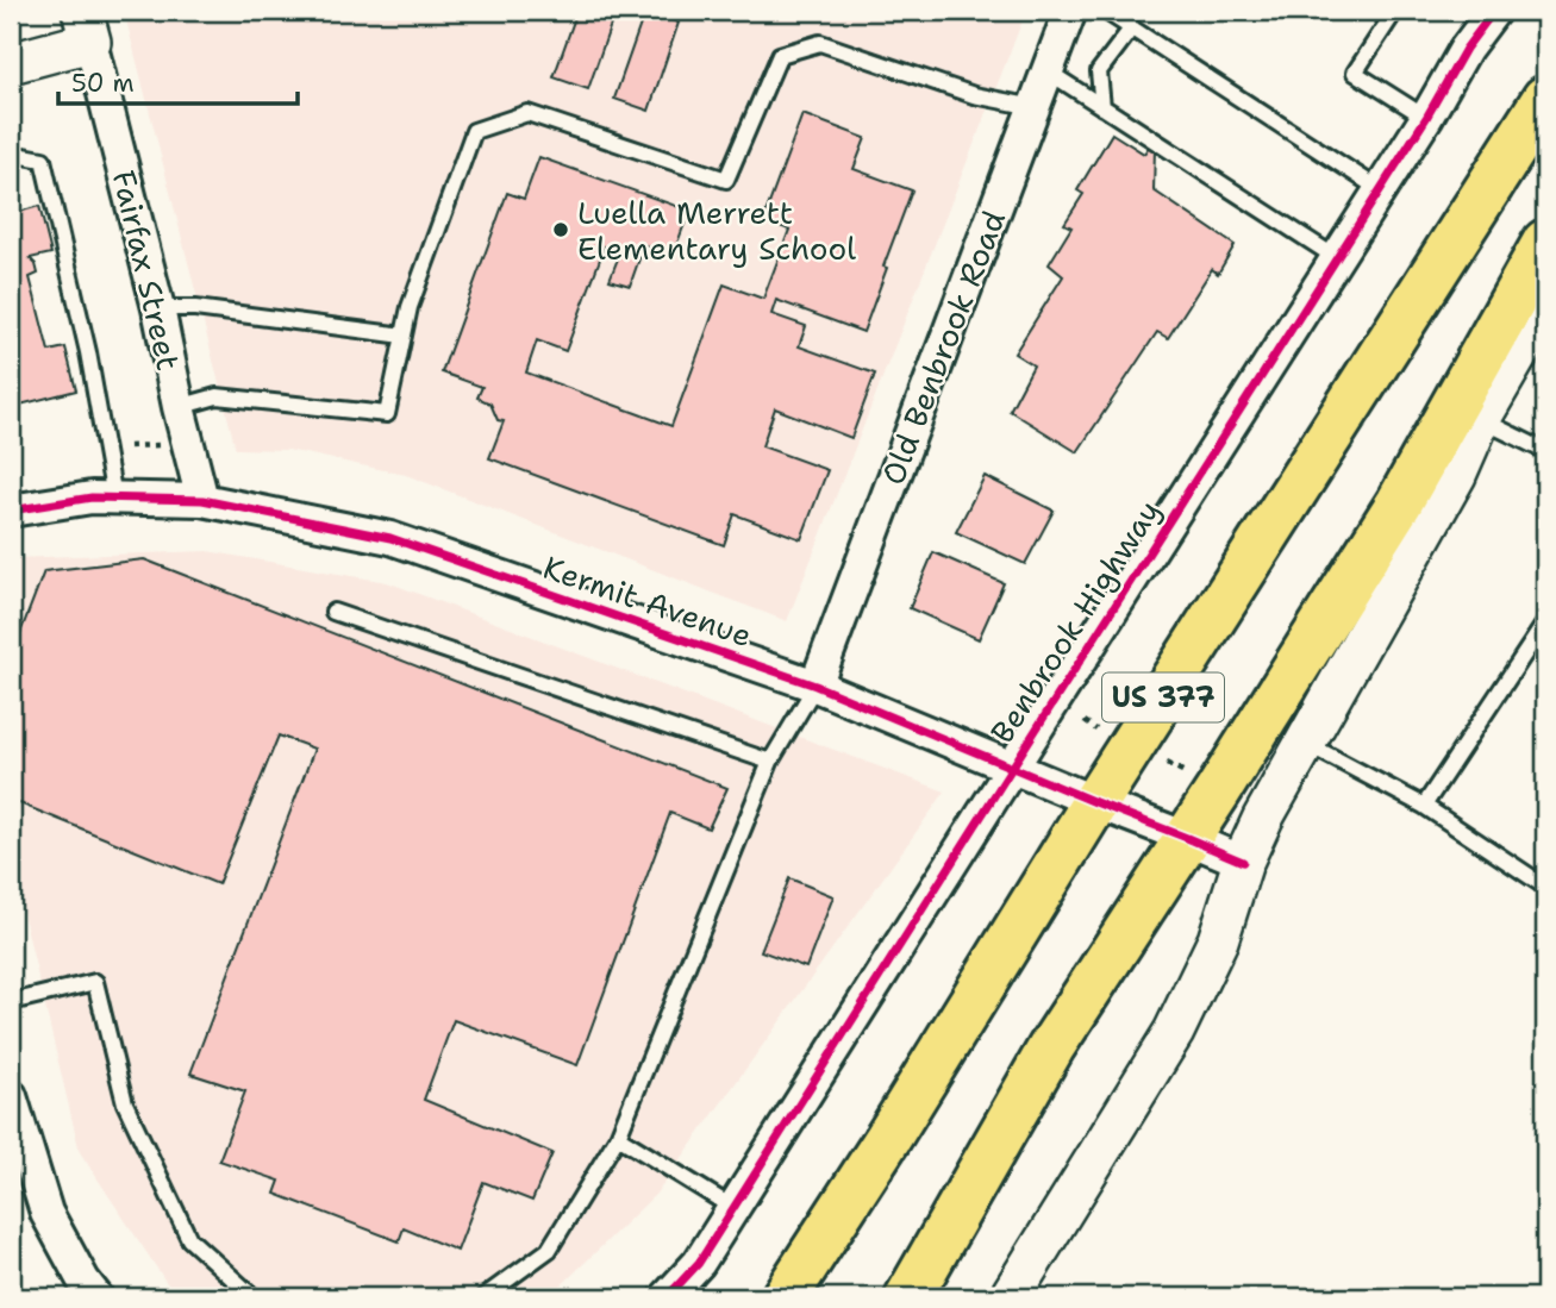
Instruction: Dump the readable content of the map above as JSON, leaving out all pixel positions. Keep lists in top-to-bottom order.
{
  "streets": {
    "main road": ["US 377"],
    "street": [
      "Fairfax Street",
      "Old Benbrook Road",
      "Kermit Avenue",
      "Benbrook Highway"
    ]
  },
  "crossings": [
    ["Fairfax Street", "Kermit Avenue"],
    ["Old Benbrook Road", "Kermit Avenue"],
    ["Kermit Avenue", "Benbrook Highway"],
    ["Kermit Avenue", "US 377"]
  ],
  "places": ["Luella Merrett Elementary School"],
  "scale_bar": "50 m"
}
